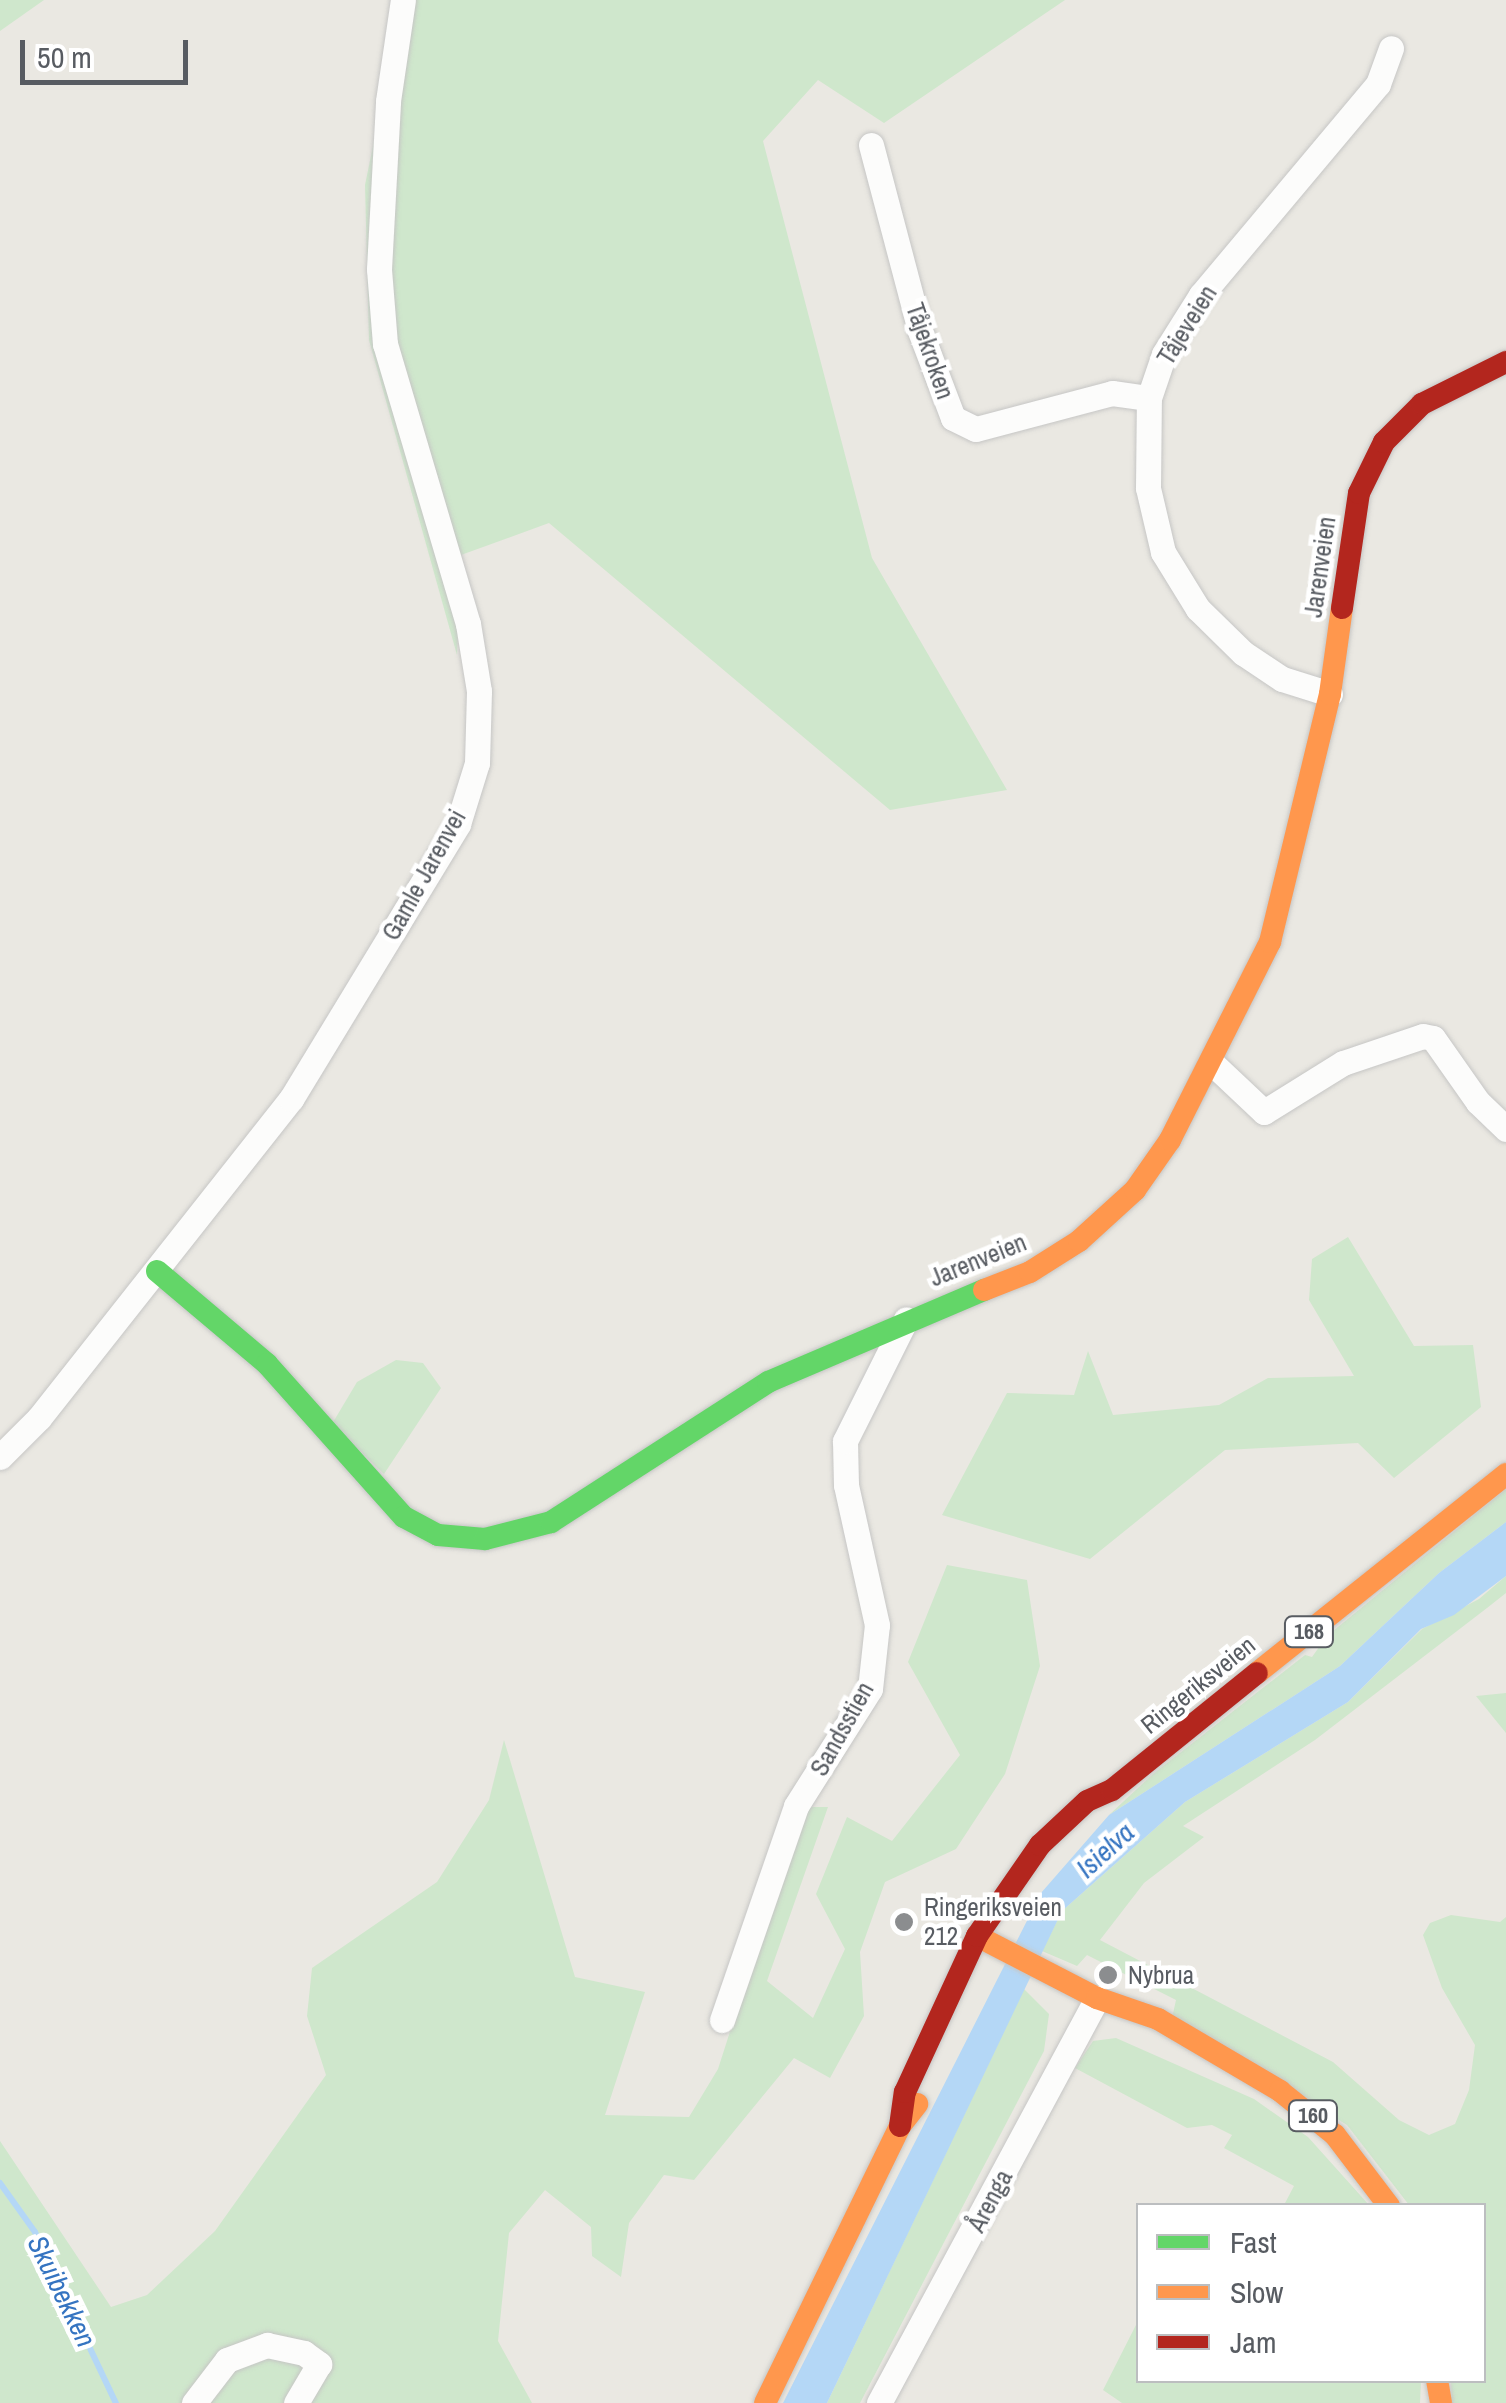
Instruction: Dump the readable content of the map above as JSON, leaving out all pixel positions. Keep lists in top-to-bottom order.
{
  "streets": {
    "street": [
      "Tåjeveien",
      "Tåjekroken",
      "Jarenveien",
      "Gamle Jarenvei",
      "168",
      "Ringeriksveien",
      "Sandsstien",
      "160",
      "Årenga"
    ]
  },
  "crossings": [
    ["Tåjeveien", "Tåjekroken"],
    ["Tåjeveien", "Jarenveien"],
    ["Jarenveien", "Gamle Jarenvei"],
    ["Jarenveien", "Sandsstien"],
    ["Ringeriksveien", "160"],
    ["160", "Årenga"]
  ],
  "water": ["Isielva", "Skuibekken"],
  "places": ["Ringeriksveien 212", "Nybrua"],
  "legend": ["Fast", "Slow", "Jam"],
  "scale_bar": "50 m"
}
